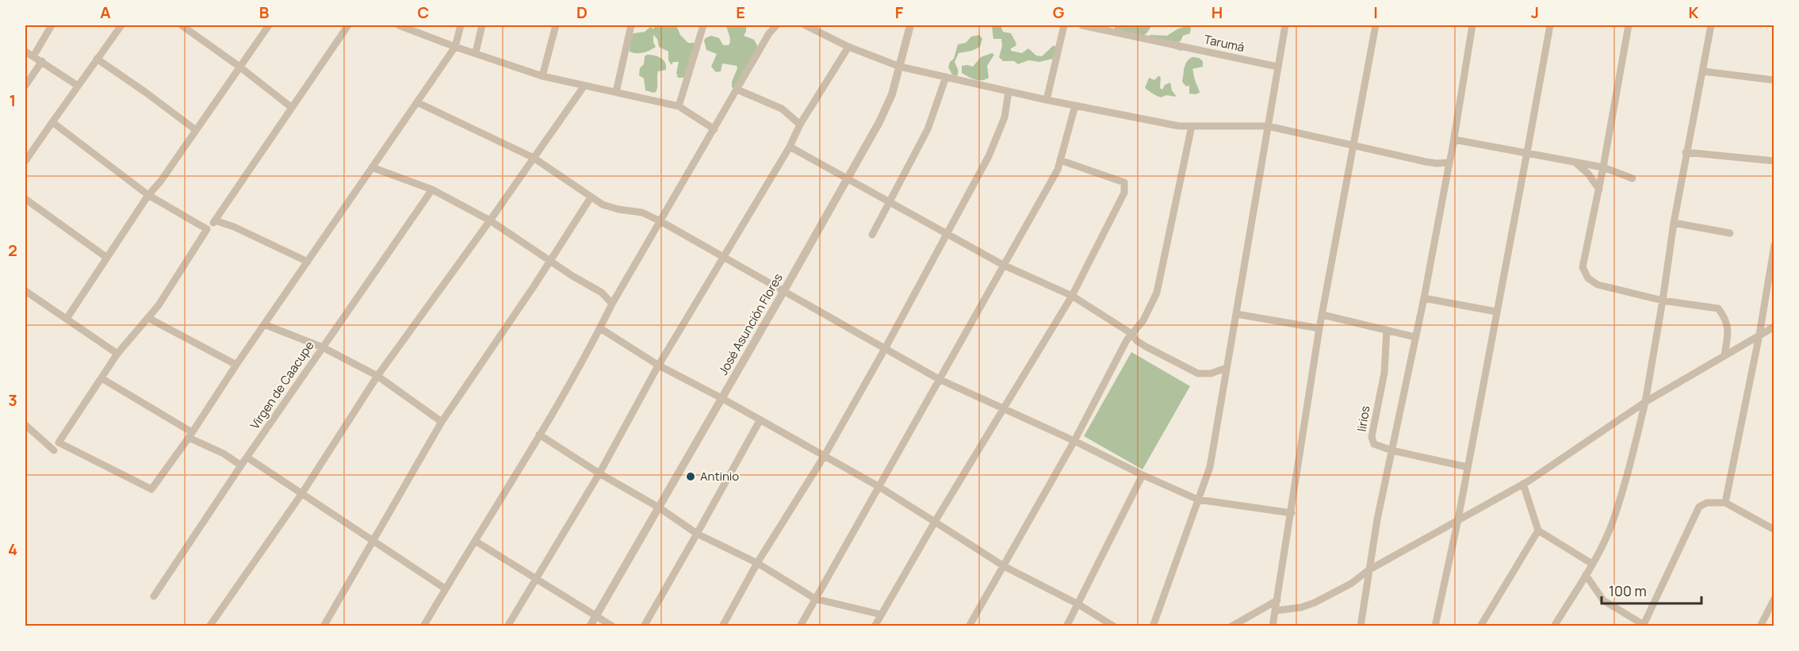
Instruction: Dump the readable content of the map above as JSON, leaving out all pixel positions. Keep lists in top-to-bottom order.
{
  "streets": {
    "street": [
      "Tarumá",
      "José Asunción Flores",
      "Virgen de Caacupe",
      "lirios"
    ]
  },
  "places": ["Antinio"],
  "scale_bar": "100 m",
  "grid": {
    "columns": [
      "A",
      "B",
      "C",
      "D",
      "E",
      "F",
      "G",
      "H",
      "I",
      "J",
      "K"
    ],
    "rows": [
      "1",
      "2",
      "3",
      "4"
    ]
  }
}
